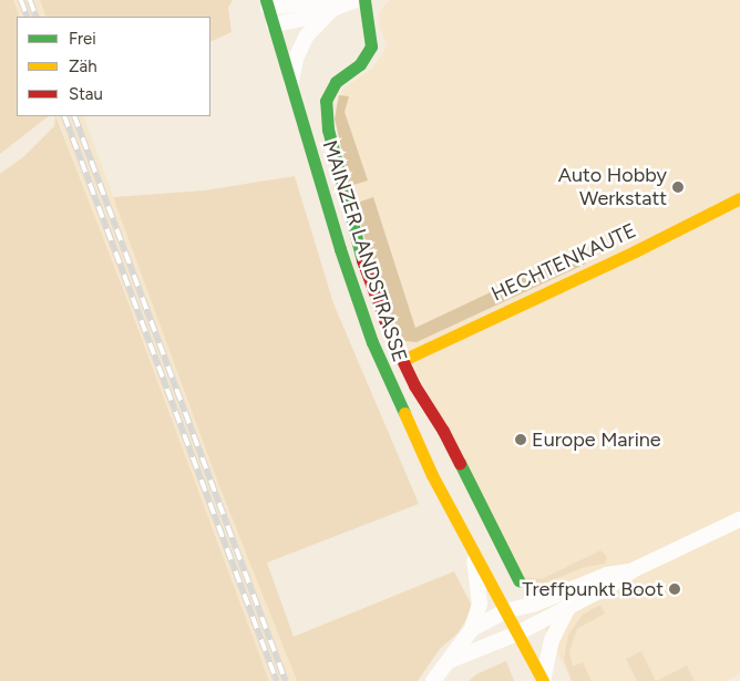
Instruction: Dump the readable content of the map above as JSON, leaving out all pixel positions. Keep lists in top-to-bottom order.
{
  "streets": {
    "street": ["MAINZER LANDSTRASSE", "HECHTENKAUTE"]
  },
  "crossings": [
    ["MAINZER LANDSTRASSE", "HECHTENKAUTE"]
  ],
  "places": ["Auto Hobby Werkstatt", "Europe Marine", "Treffpunkt Boot"],
  "legend": ["Frei", "Zäh", "Stau"]
}
